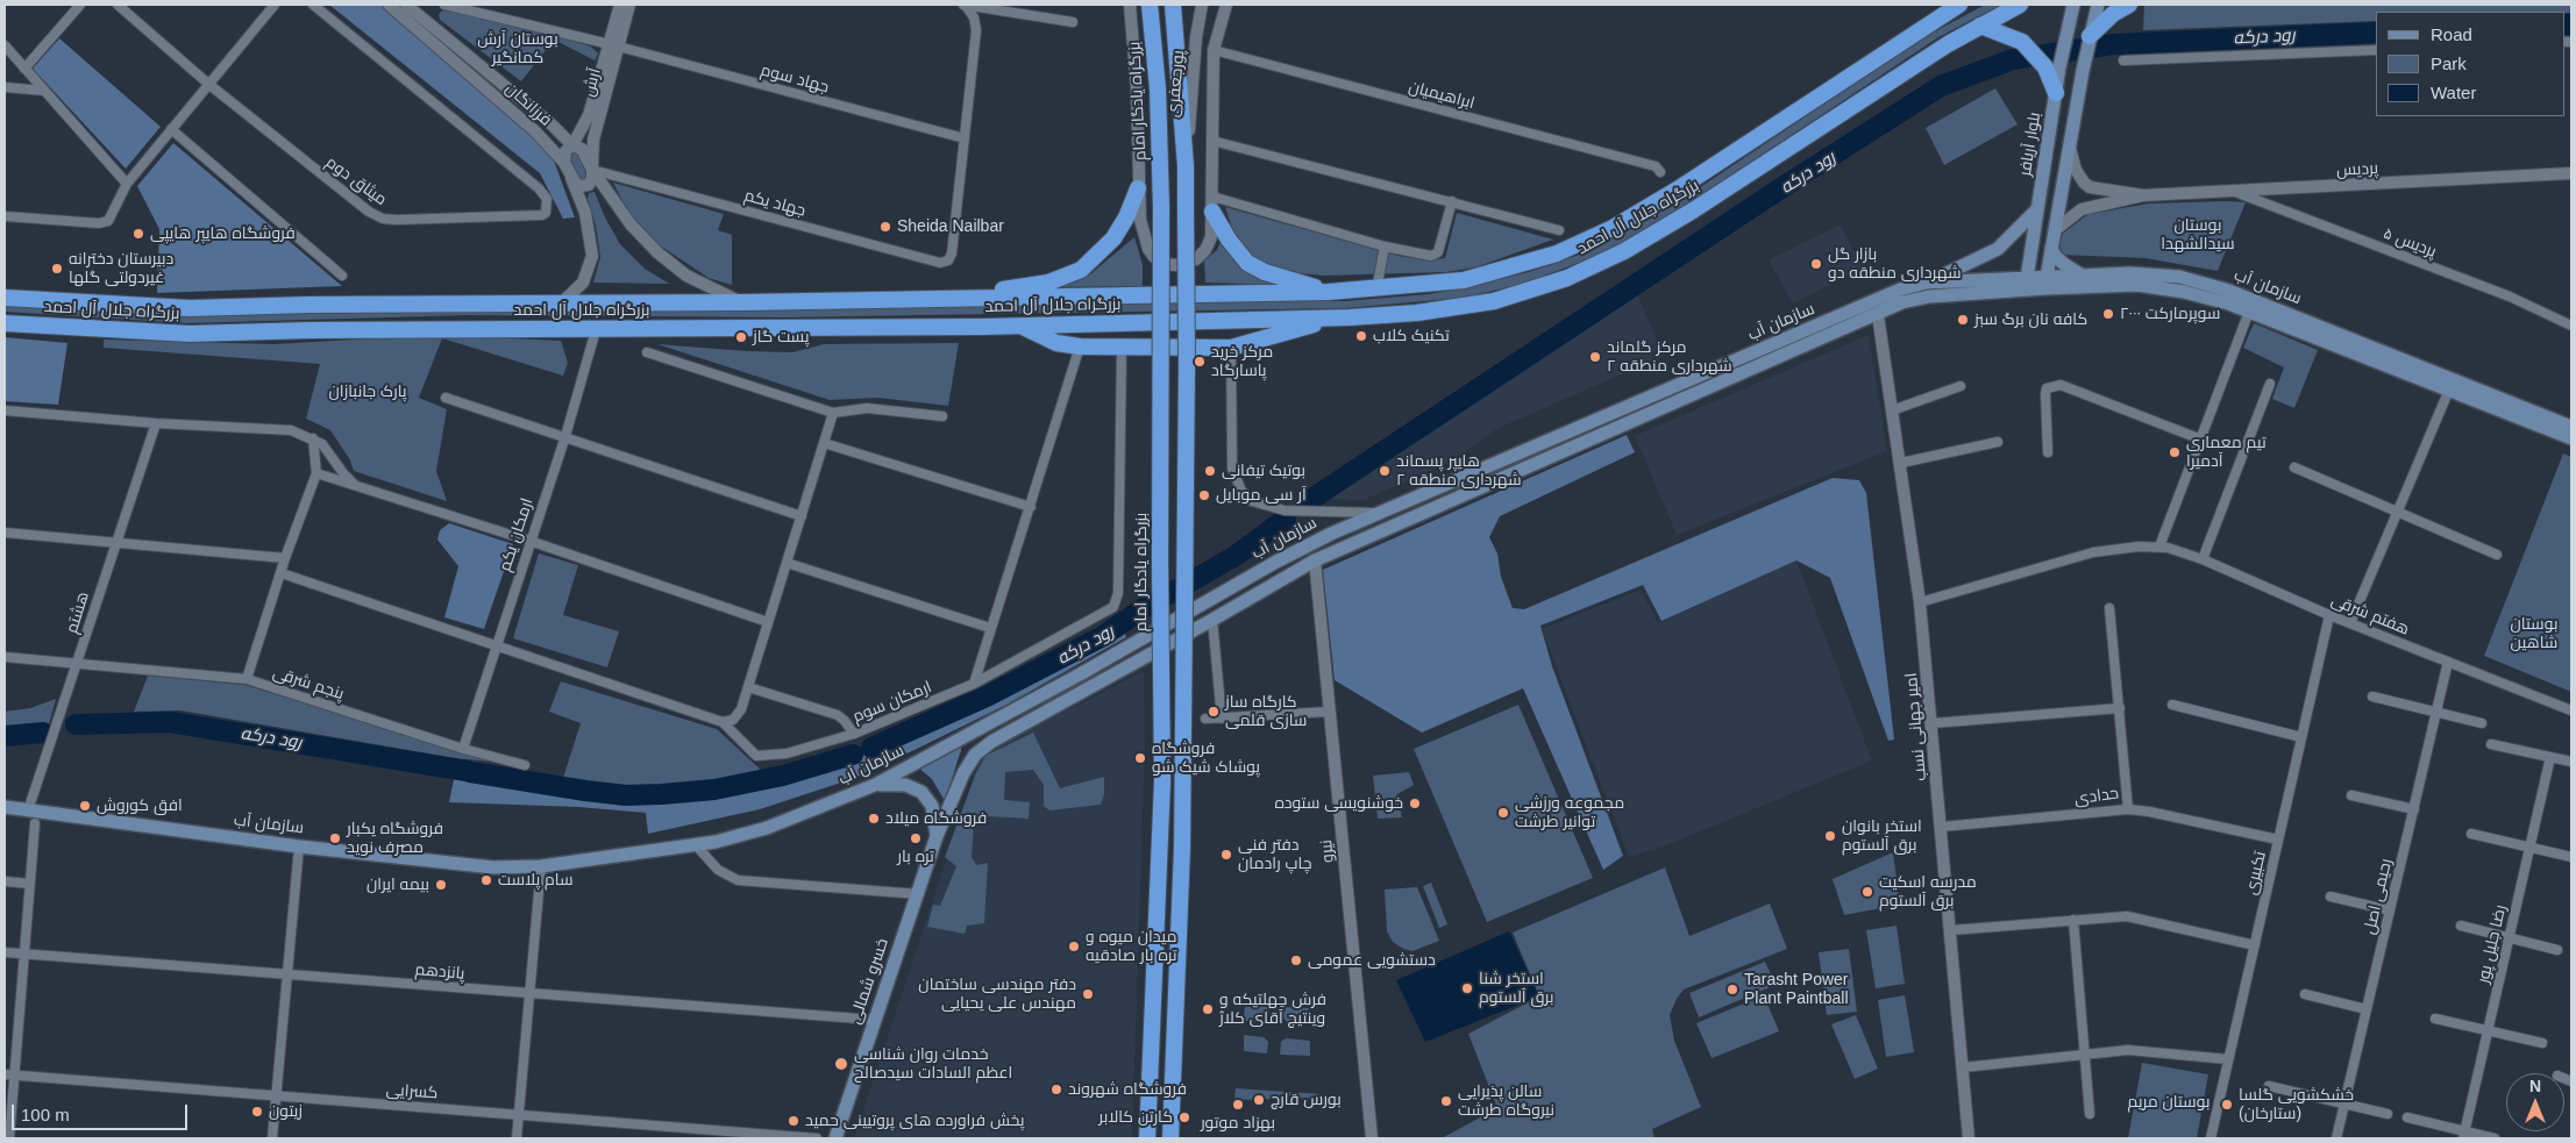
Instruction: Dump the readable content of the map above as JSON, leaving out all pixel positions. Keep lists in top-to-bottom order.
{
  "streets": {
    "highway": ["بزرگراه یادگار امام", "بزرگراه جلال آل احمد"],
    "main road": ["بلوار آریافر", "سازمان آب", "خسرو شمالی"],
    "street": [
      "جهاد سوم",
      "آرش",
      "پورجعفری",
      "ابراهیمیان",
      "فرزانگان",
      "پردیس",
      "میثاق دوم",
      "جهاد یکم",
      "پردیس ۵",
      "ارمکان یکم",
      "هشتم",
      "هفتم شرقی",
      "پنجم شرقی",
      "ارمکان سوم",
      "امیر جهانی نسب",
      "حدادی",
      "نیرو",
      "تکبیری",
      "رحیمی اصل",
      "رضا جلیل پور",
      "پانزدهم",
      "کسرایی"
    ]
  },
  "crossings": [
    ["جهاد سوم", "آرش"],
    ["جهاد سوم", "جهاد یکم"],
    ["آرش", "فرزانگان"],
    ["آرش", "جهاد یکم"],
    ["فرزانگان", "جهاد یکم"],
    ["بلوار آریافر", "سازمان آب"],
    ["پردیس", "پردیس ۵"],
    ["بزرگراه جلال آل احمد", "ارمکان یکم"],
    ["سازمان آب", "هشتم"],
    ["سازمان آب", "امیر جهانی نسب"],
    ["سازمان آب", "نیرو"],
    ["سازمان آب", "خسرو شمالی"],
    ["ارمکان یکم", "پنجم شرقی"],
    ["ارمکان یکم", "ارمکان سوم"],
    ["هشتم", "پنجم شرقی"],
    ["هفتم شرقی", "امیر جهانی نسب"],
    ["هفتم شرقی", "تکبیری"],
    ["هفتم شرقی", "رحیمی اصل"],
    ["امیر جهانی نسب", "حدادی"],
    ["پانزدهم", "خسرو شمالی"]
  ],
  "water": ["رود درکه"],
  "parks": [
    "بوستان آرش کمانگیر",
    "بوستان سیدالشهدا",
    "پارک جانبازان",
    "بوستان شاهین",
    "بوستان مریم"
  ],
  "places": [
    "Sheida Nailbar",
    "فروشگاه هایپر هایپی",
    "بازار گل شهرداری منطقه دو",
    "دبیرستان دخترانه غیردولتی گلها",
    "سوپرمارکت ۲۰۰۰",
    "کافه نان برگ سبز",
    "تکنیک کلاب",
    "پست گاز",
    "مرکز گلماند شهرداری منطقه ۲",
    "مرکز خرید پاسارگاد",
    "تیم معماری آدمیرا",
    "بوتیک تیفانی",
    "هایپر پسماند شهرداری منطقه ۲",
    "آر سی موبایل",
    "کارگاه ساز سازی قلمی",
    "فروشگاه پوشاک شیک شو",
    "خوشنویسی ستوده",
    "افق کوروش",
    "مجموعه ورزشی توانیر طرشت",
    "فروشگاه میلاد",
    "استخر بانوان برق آلستوم",
    "فروشگاه یکبار مصرف نوید",
    "تره بار",
    "دفتر فنی چاپ رادمان",
    "سام پلاست",
    "بیمه ایران",
    "مدرسه اسکیت برق آلستوم",
    "میدان میوه و تره بار صادقیه",
    "دستشویی عمومی",
    "استخر شنا برق آلستوم",
    "Tarasht Power Plant Paintball",
    "دفتر مهندسی ساختمان مهندس علی یحیایی",
    "فرش چهلتیکه و وینتیج آقای کلاژ",
    "خدمات روان شناسی اعظم السادات سیدصالح",
    "فروشگاه شهروند",
    "بورس قارچ",
    "سالن پذیرایی نیروگاه طرشت",
    "بهزاد موتور",
    "خشکشویی گلسا (ستارخان)",
    "زیتون",
    "کارتن کالابر",
    "پخش فراورده های پروتیینی حمید"
  ],
  "legend": ["Road", "Park", "Water"],
  "scale_bar": "100 m",
  "north": "top"
}
